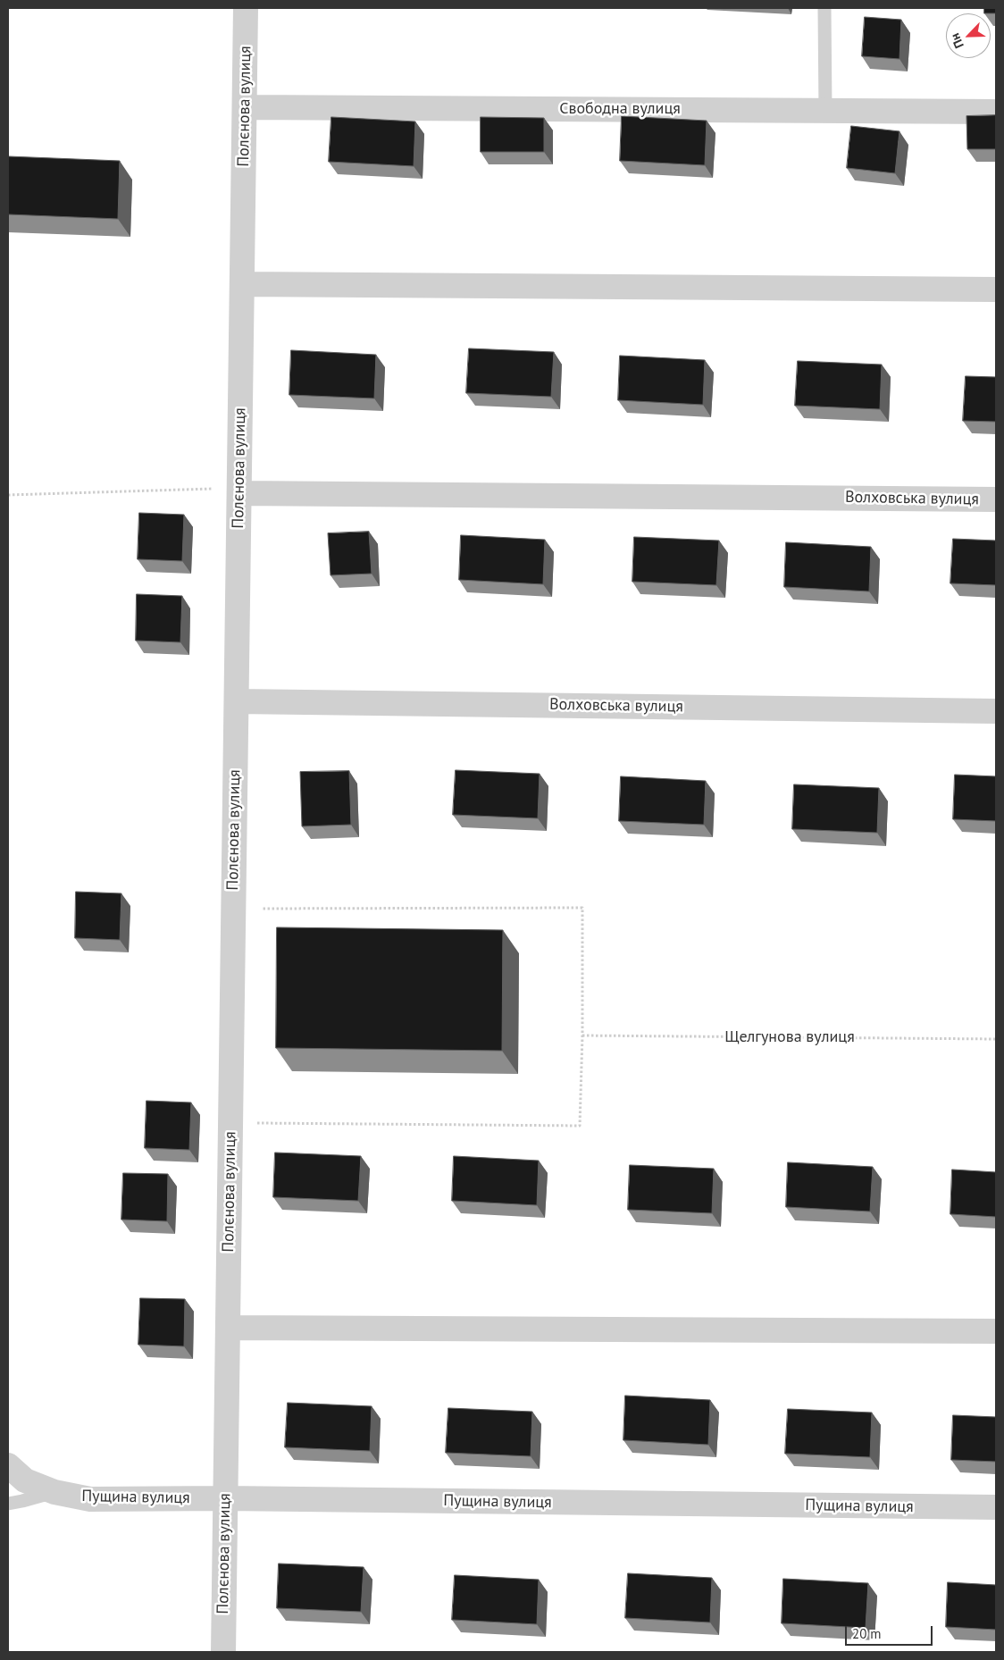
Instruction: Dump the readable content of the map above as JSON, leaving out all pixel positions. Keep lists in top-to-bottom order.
{
  "streets": {
    "street": [
      "Полєнова вулиця",
      "Свободна вулиця",
      "Волховська вулиця",
      "Пущина вулиця"
    ],
    "path": ["Щелгунова вулиця"]
  },
  "crossings": [
    ["Полєнова вулиця", "Свободна вулиця"],
    ["Полєнова вулиця", "Волховська вулиця"],
    ["Полєнова вулиця", "Пущина вулиця"]
  ],
  "scale_bar": "20 m",
  "north": "bottom left"
}
